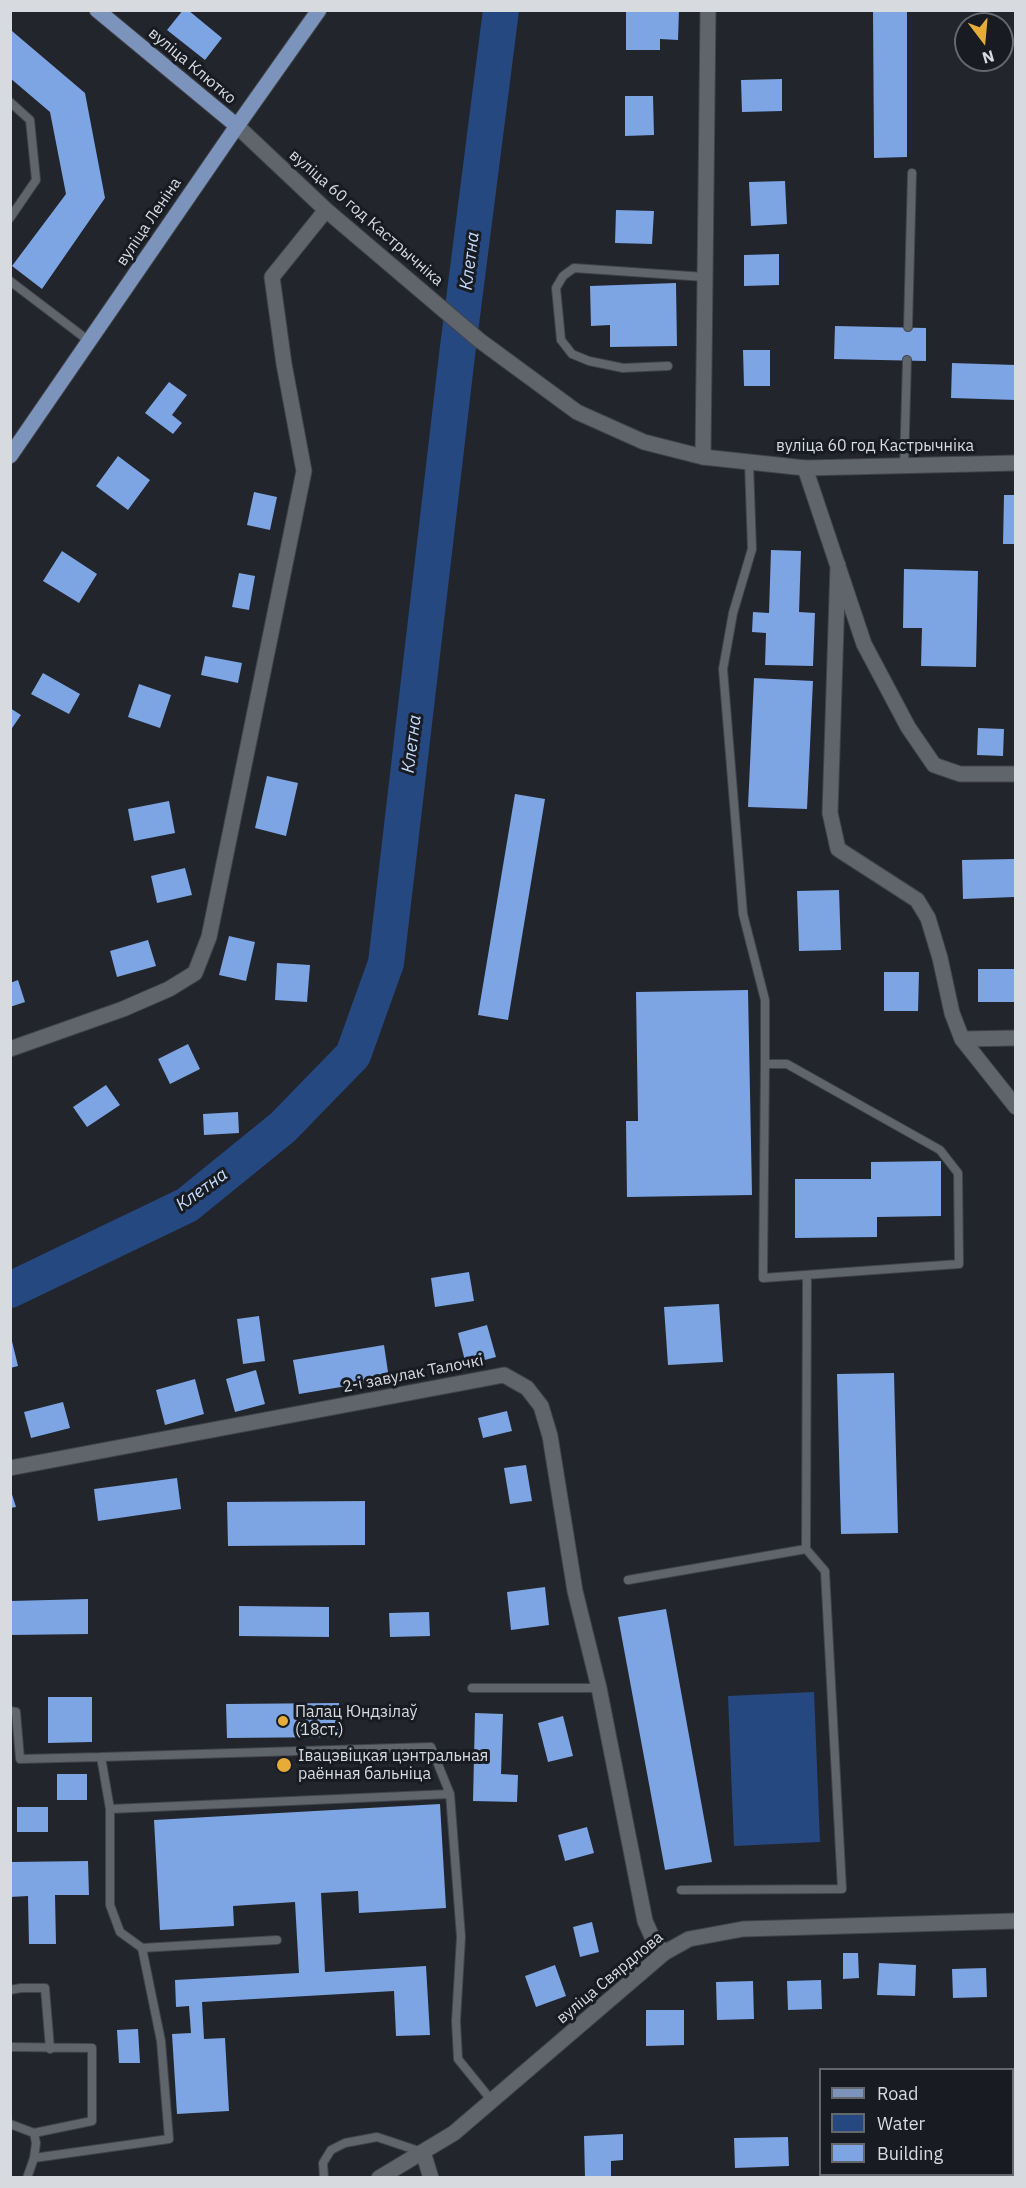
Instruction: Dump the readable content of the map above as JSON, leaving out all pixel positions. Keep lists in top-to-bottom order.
{
  "streets": {
    "main road": ["вуліца Клютко", "вуліца Леніна"],
    "street": ["вуліца 60 год Кастрычніка", "2-і завулак Талочкі", "вуліца Свярдлова"]
  },
  "crossings": [
    ["вуліца Клютко", "вуліца 60 год Кастрычніка"],
    ["вуліца Клютко", "вуліца Леніна"],
    ["вуліца 60 год Кастрычніка", "вуліца Леніна"],
    ["2-і завулак Талочкі", "вуліца Свярдлова"]
  ],
  "water": ["Клетна"],
  "places": ["Палац Юндзілаў (18ст.)", "Івацэвіцкая цэнтральная раённая бальніца"],
  "legend": ["Road", "Water", "Building"],
  "north": "bottom"
}
